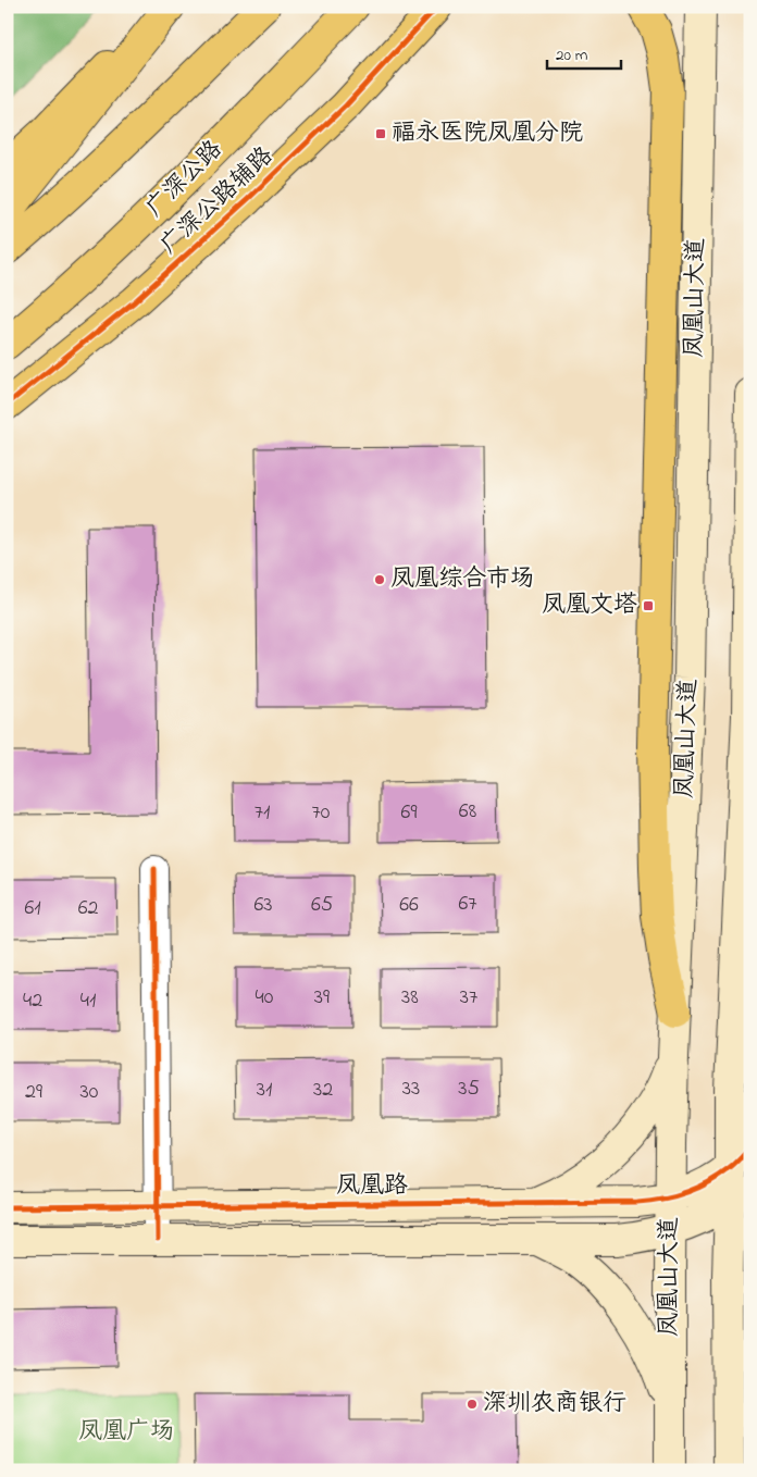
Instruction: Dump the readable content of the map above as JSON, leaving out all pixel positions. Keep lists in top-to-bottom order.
{
  "streets": {
    "main road": [
      "广深公路",
      "广深公路辅路",
      "凤凰山大道",
      "凤凰路"
    ]
  },
  "crossings": [
    ["凤凰山大道", "凤凰路"]
  ],
  "parks": ["凤凰广场"],
  "places": {
    "transit": ["福永医院凤凰分院", "凤凰文塔"],
    "other": ["凤凰综合市场", "深圳农商银行"]
  },
  "house_numbers": [
    "68",
    "71",
    "70",
    "69",
    "67",
    "63",
    "65",
    "66",
    "61",
    "62",
    "40",
    "39",
    "38",
    "37",
    "42",
    "41",
    "33",
    "35",
    "31",
    "32",
    "29",
    "30"
  ],
  "scale_bar": "20 m"
}
